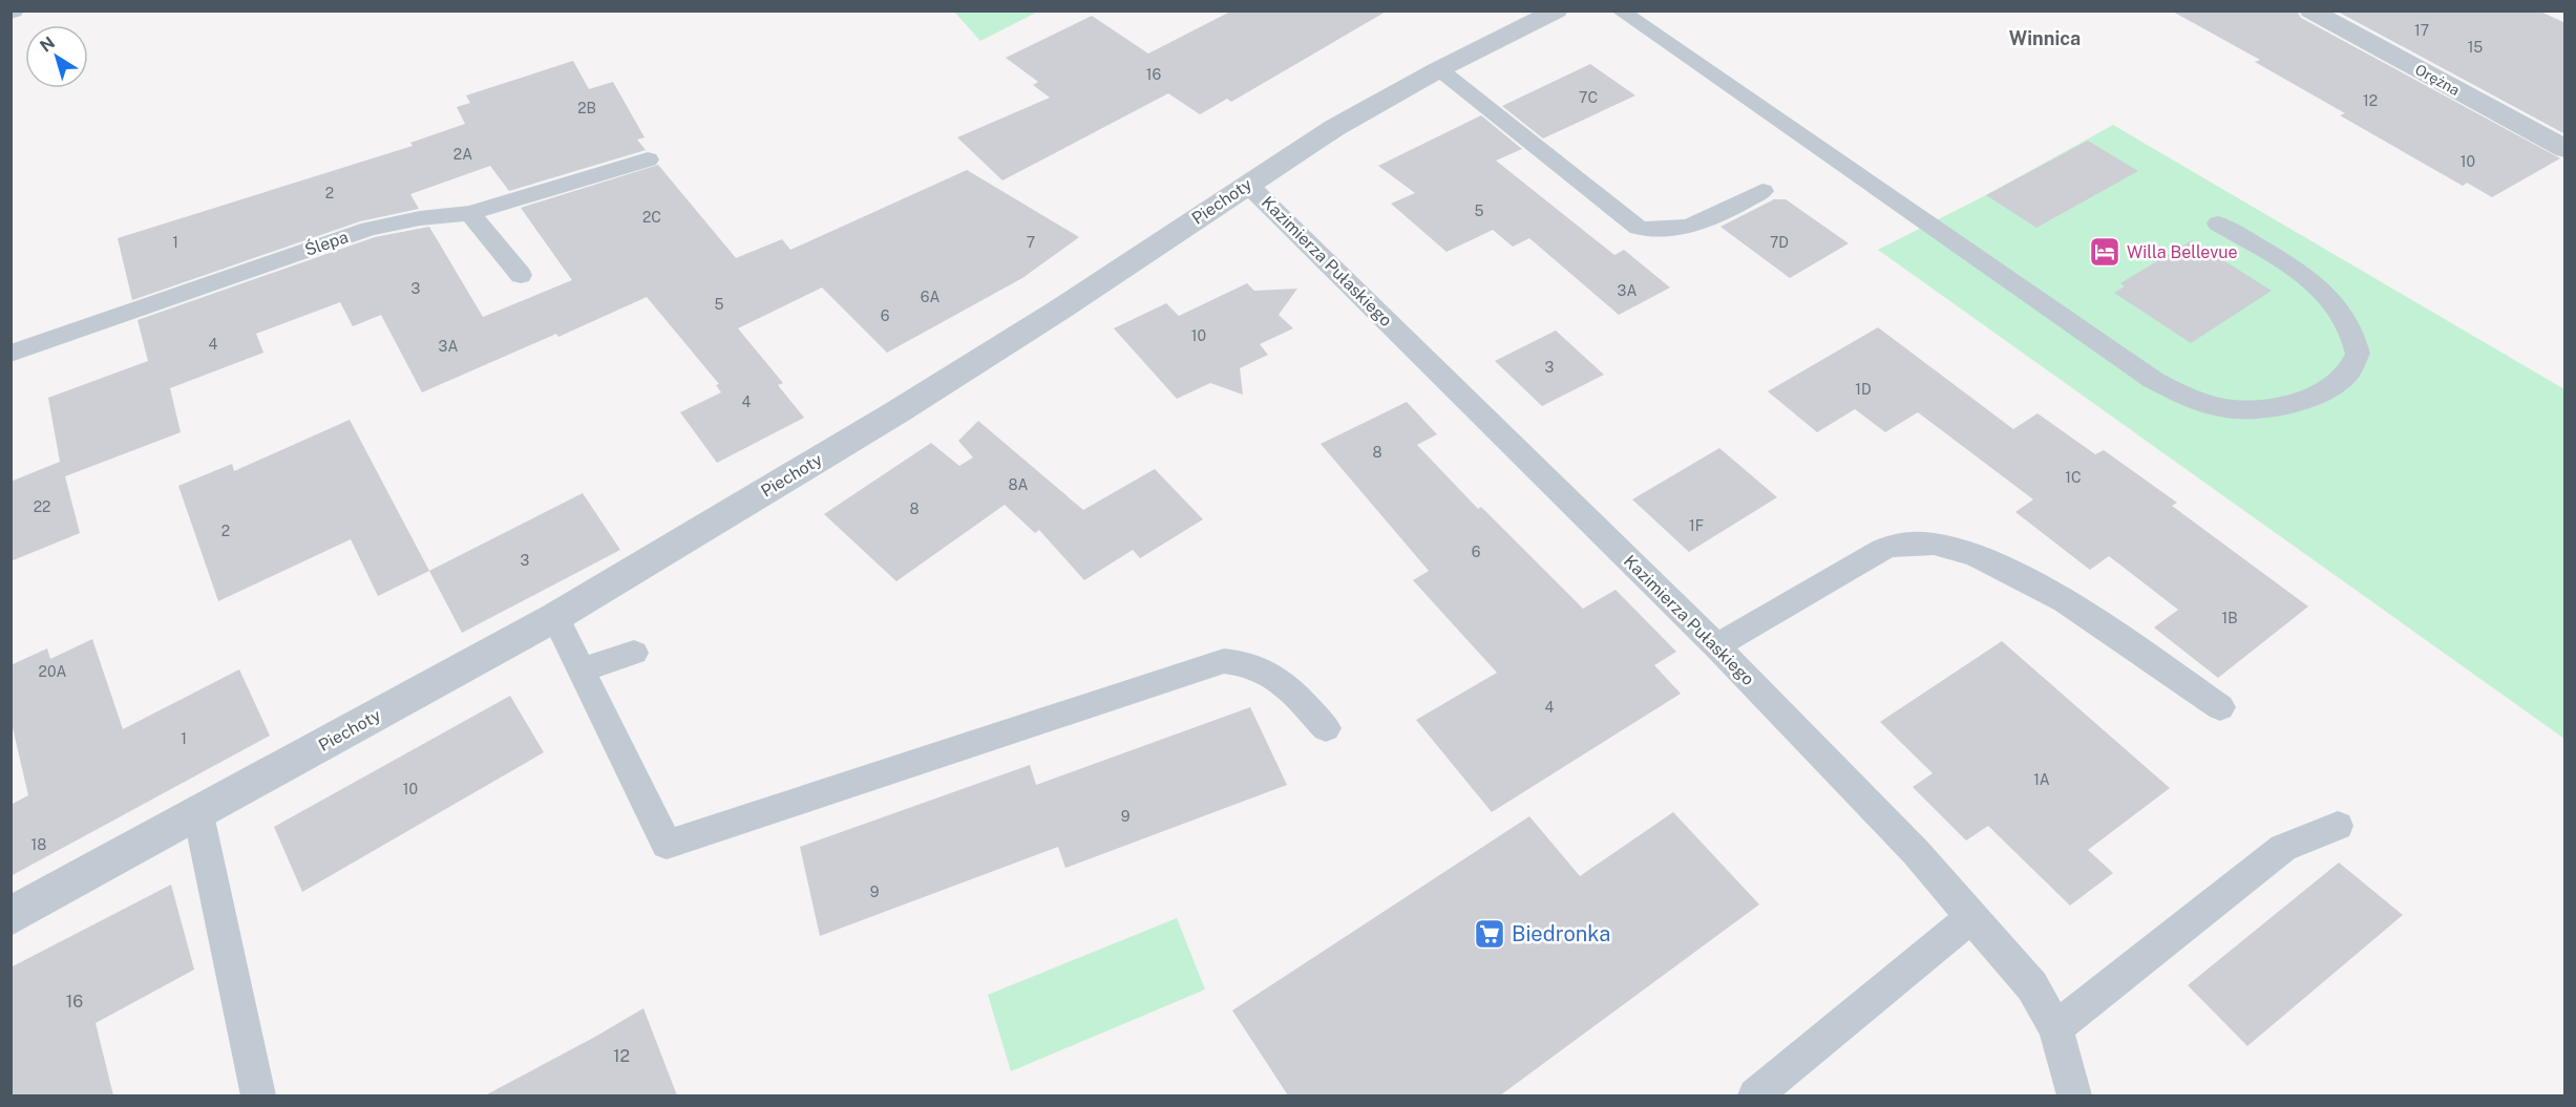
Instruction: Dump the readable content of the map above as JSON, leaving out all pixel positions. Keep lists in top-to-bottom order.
{
  "streets": {
    "street": ["Orężna", "Piechoty"],
    "lane": ["Ślepa", "Kazimierza Pułaskiego"]
  },
  "crossings": [
    ["Piechoty", "Kazimierza Pułaskiego"]
  ],
  "districts": ["Winnica"],
  "places": {
    "hotel": ["Willa Bellevue"],
    "supermarket": ["Biedronka"]
  },
  "house_numbers": [
    "17",
    "15",
    "16",
    "7C",
    "12",
    "2B",
    "2A",
    "10",
    "2",
    "5",
    "2C",
    "1",
    "7",
    "7D",
    "3",
    "3A",
    "6A",
    "5",
    "6",
    "10",
    "4",
    "3A",
    "3",
    "1D",
    "4",
    "8",
    "1C",
    "8A",
    "22",
    "8",
    "1F",
    "2",
    "6",
    "3",
    "1B",
    "20A",
    "4",
    "1",
    "1A",
    "10",
    "9",
    "18",
    "9",
    "16",
    "12"
  ],
  "north": "top left"
}
